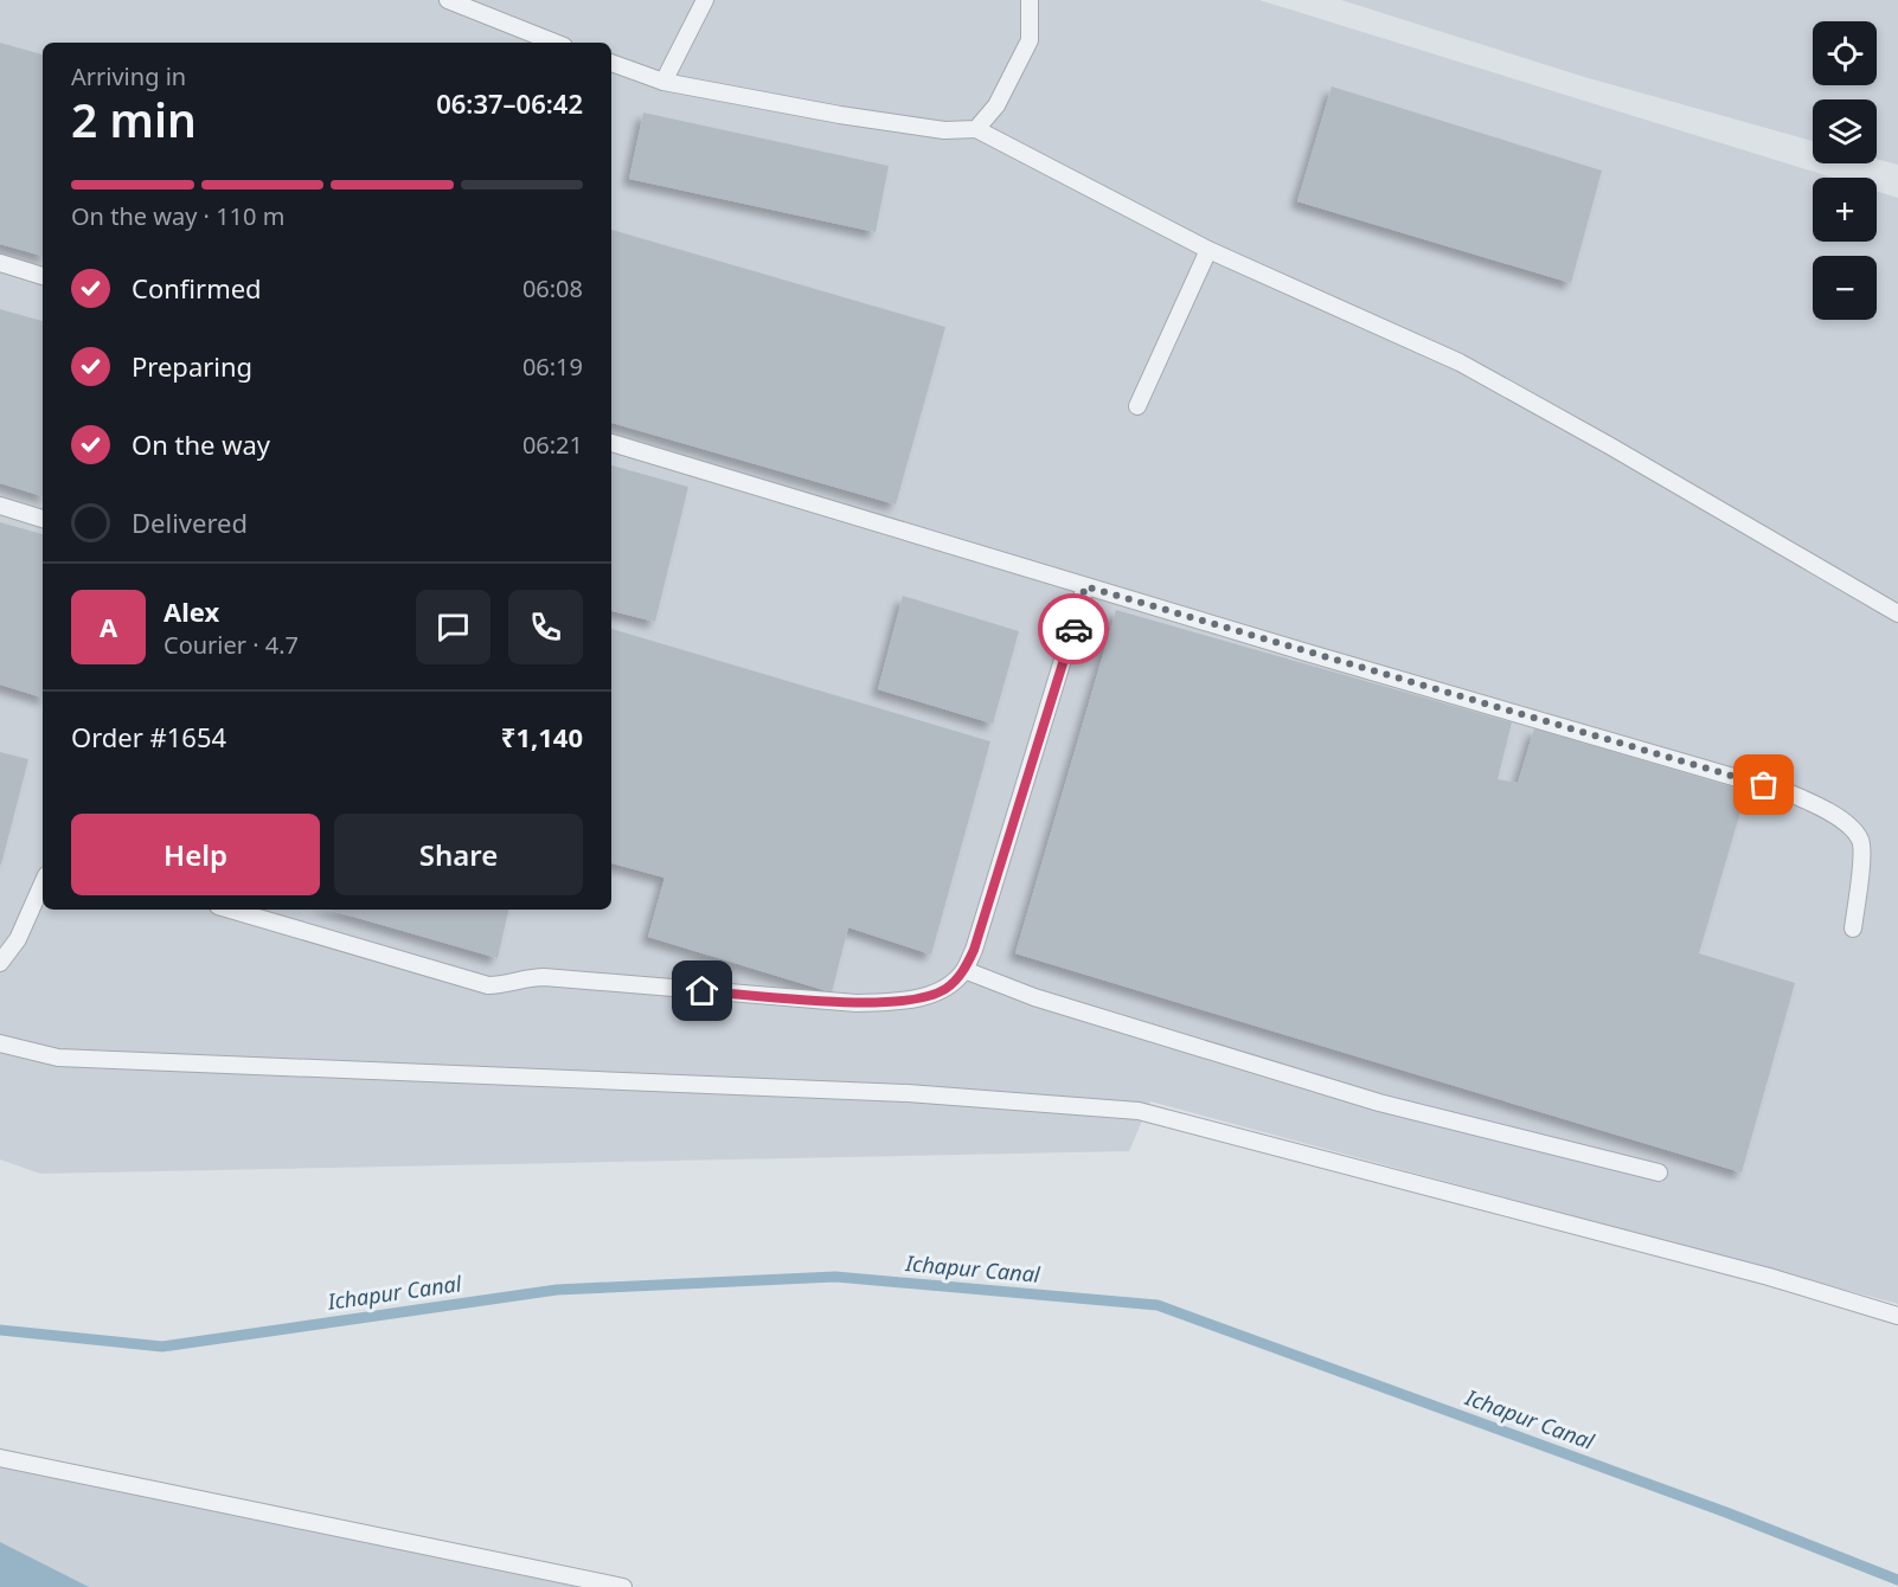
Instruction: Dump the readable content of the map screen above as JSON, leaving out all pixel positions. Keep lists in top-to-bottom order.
{
  "water": ["Ichapur Canal"],
  "page": {
    "map_buttons": ["+", "−"],
    "heading": ["2 min", "Arriving in", "06:37–06:42"],
    "panel": [
      "Alex",
      "Courier · 4.7",
      "Order #1654",
      "₹1,140"
    ],
    "bar": "On the way · 110 m",
    "list": [
      ["Confirmed", "06:08"],
      ["Preparing", "06:19"],
      ["On the way", "06:21"],
      "Delivered"
    ],
    "round": "A",
    "buttons": ["Help", "Share"]
  }
}
